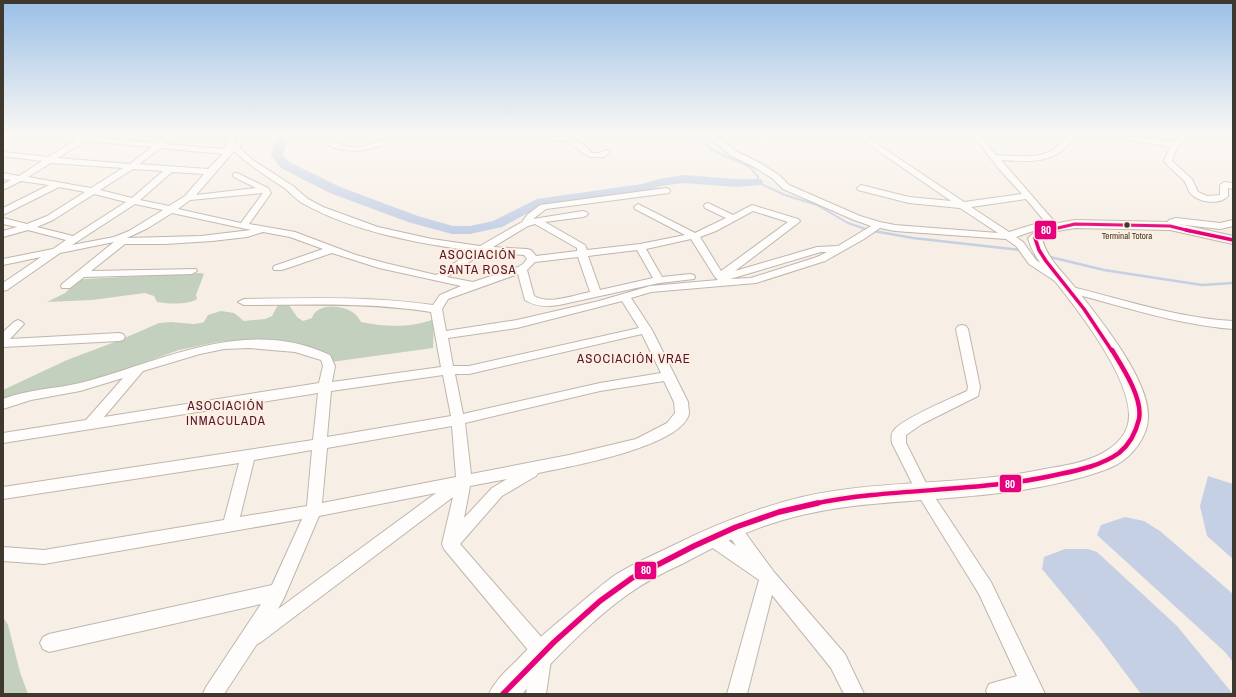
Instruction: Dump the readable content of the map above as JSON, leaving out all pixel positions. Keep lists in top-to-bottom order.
{
  "districts": ["ASOCIACIÓN SANTA ROSA", "ASOCIACIÓN VRAE", "ASOCIACIÓN INMACULADA"],
  "places": ["Terminal Totora"],
  "lines": ["transit line 80"]
}
